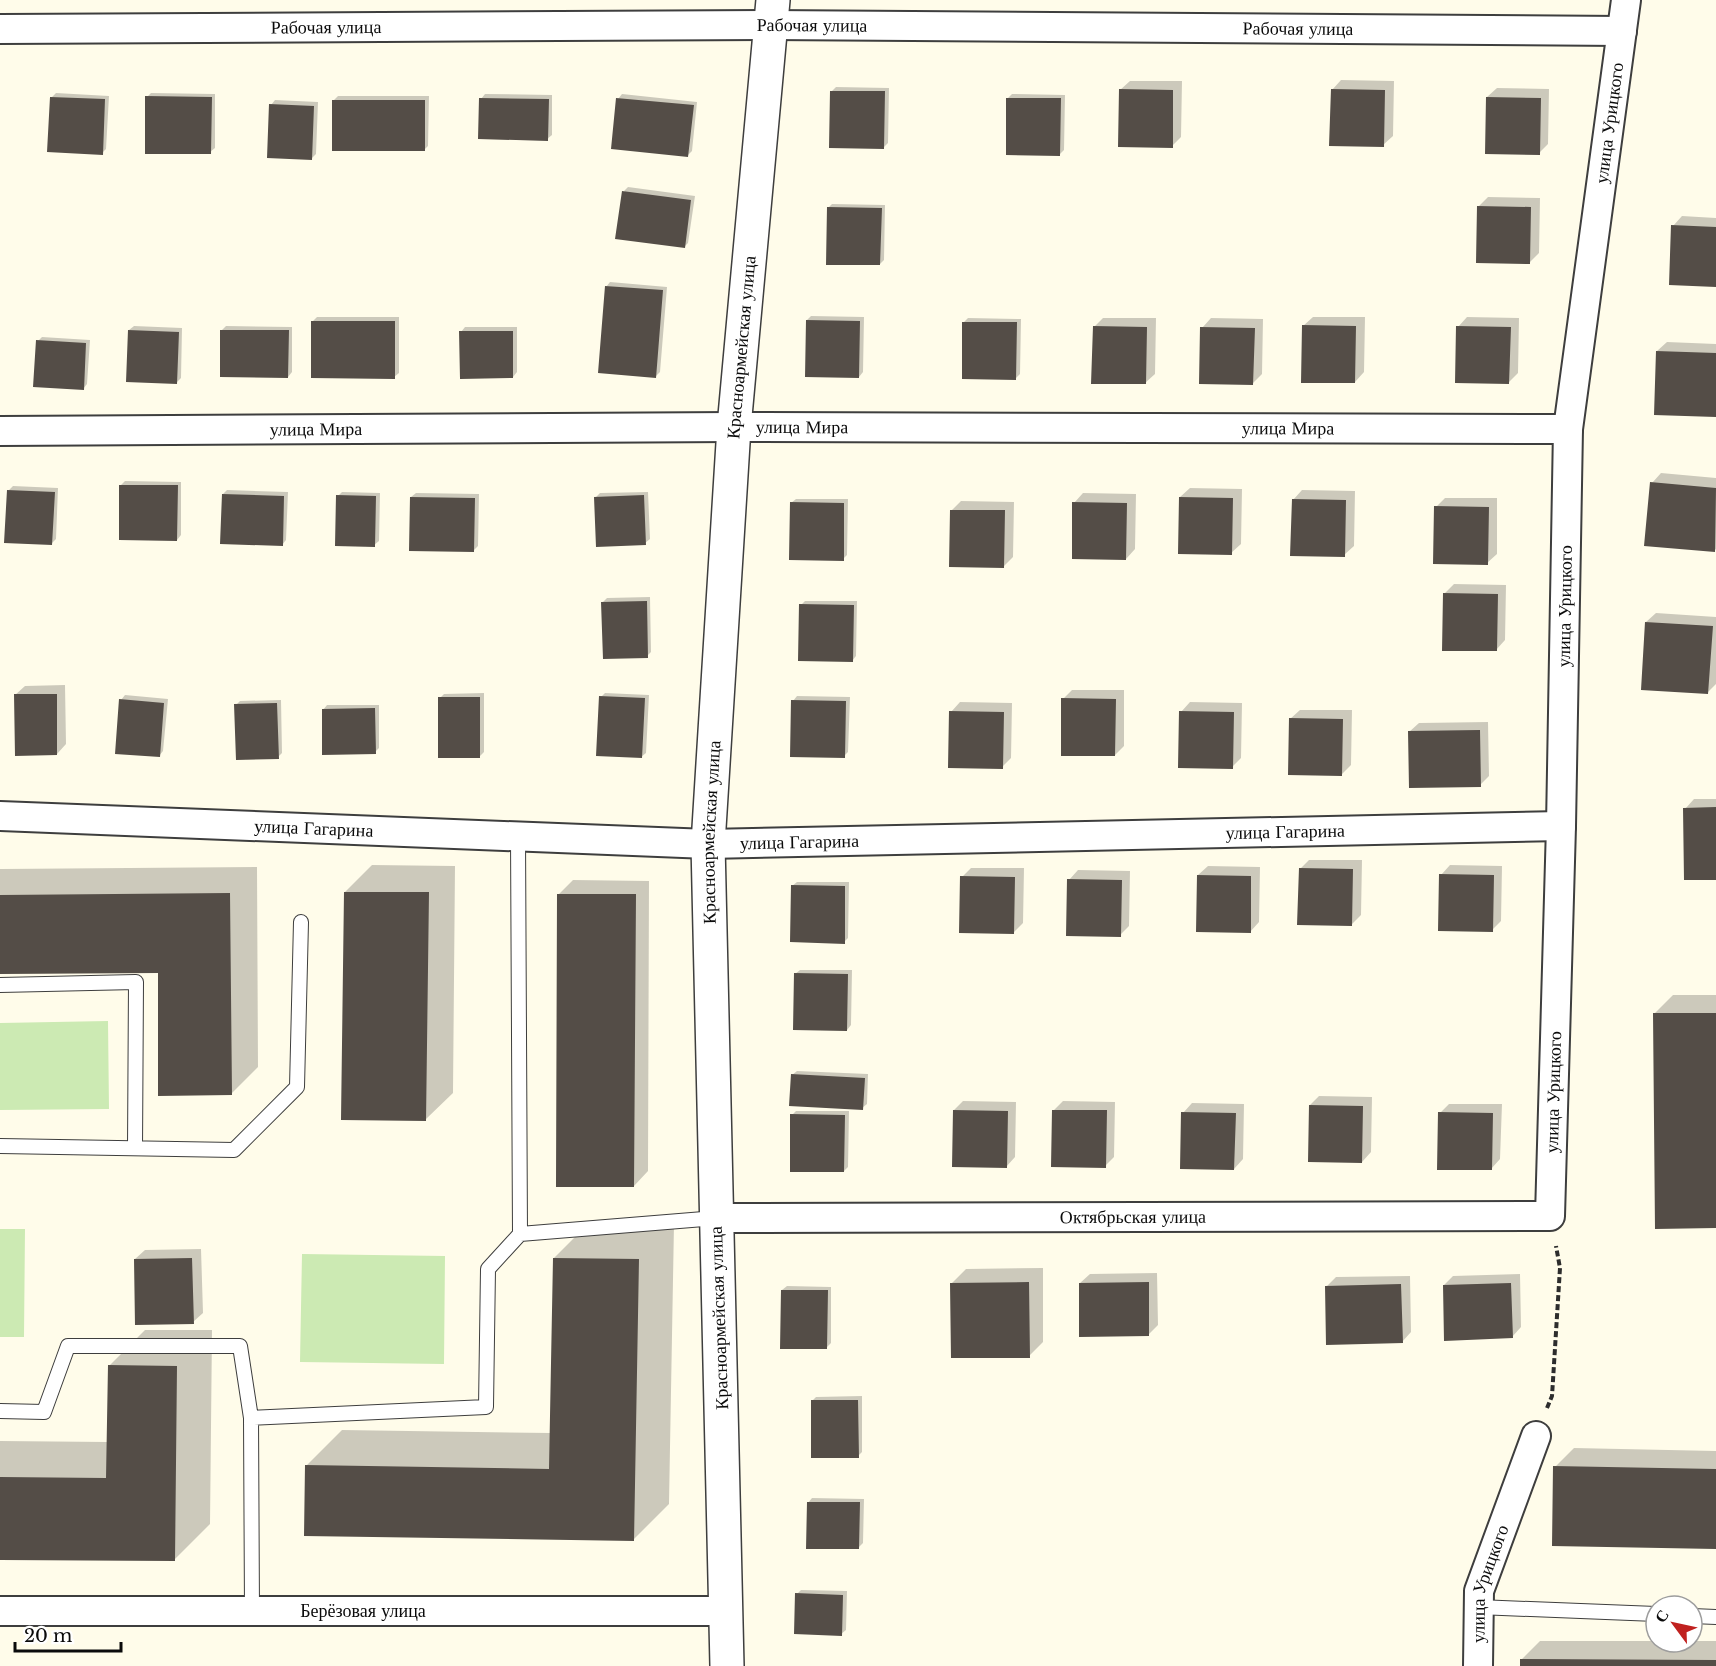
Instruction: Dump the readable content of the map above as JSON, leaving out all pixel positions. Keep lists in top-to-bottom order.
{
  "streets": {
    "street": [
      "Рабочая улица",
      "улица Урицкого",
      "Красноармейская улица",
      "улица Мира",
      "улица Гагарина",
      "Октябрьская улица",
      "Берёзовая улица"
    ]
  },
  "crossings": [
    ["Рабочая улица", "улица Урицкого"],
    ["Рабочая улица", "Красноармейская улица"],
    ["улица Урицкого", "улица Мира"],
    ["улица Урицкого", "улица Гагарина"],
    ["улица Урицкого", "Октябрьская улица"],
    ["Красноармейская улица", "улица Мира"],
    ["Красноармейская улица", "улица Гагарина"],
    ["Красноармейская улица", "Октябрьская улица"],
    ["Красноармейская улица", "Берёзовая улица"]
  ],
  "scale_bar": "20 m",
  "north": "top left"
}
